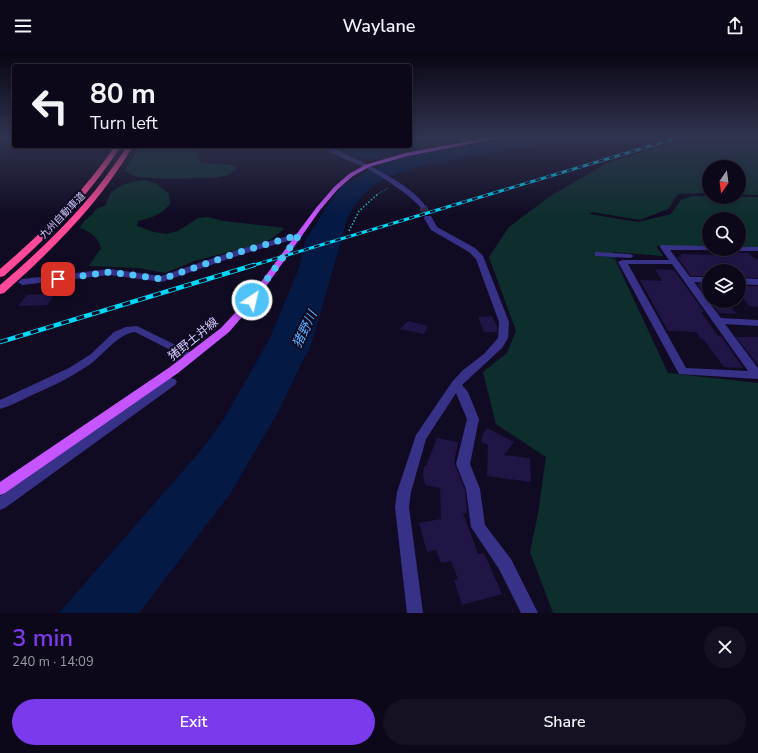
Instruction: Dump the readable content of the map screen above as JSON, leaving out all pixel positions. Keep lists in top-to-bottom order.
{
  "streets": {
    "highway": ["九州自動車道"],
    "main road": ["猪野土井線"]
  },
  "water": ["猪野川"],
  "north": "bottom",
  "page": {
    "header": "Waylane",
    "turn": ["80 m", "Turn left"],
    "heading": ["3 min", "240 m · 14:09"],
    "buttons": ["Exit", "Share"]
  }
}
